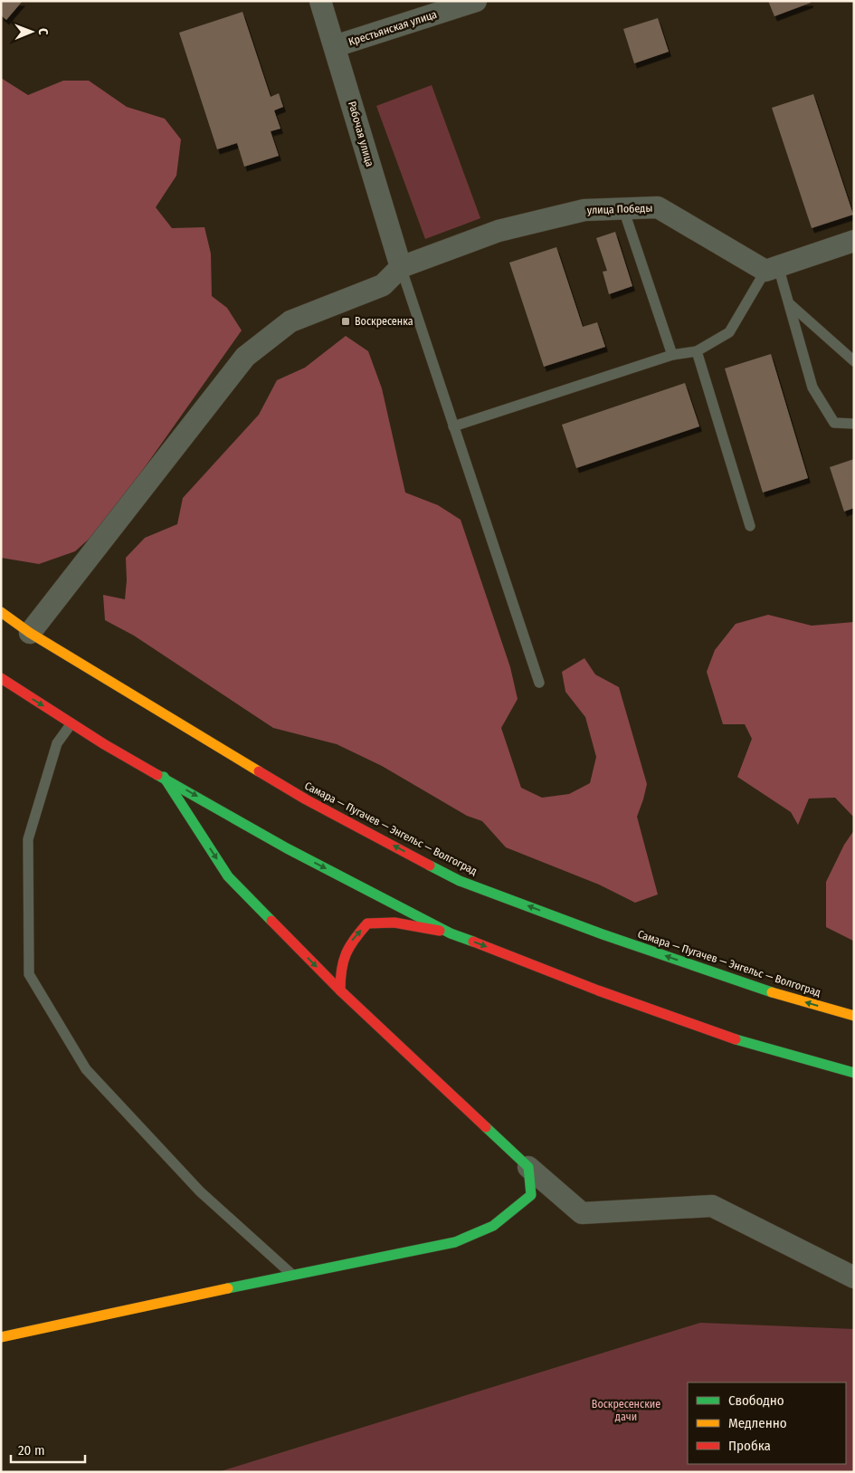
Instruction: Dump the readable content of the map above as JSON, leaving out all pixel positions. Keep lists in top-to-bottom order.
{
  "streets": {
    "main road": ["Самара — Пугачев — Энгельс — Волгоград"],
    "street": ["Крестьянская улица", "Рабочая улица", "улица Победы"]
  },
  "crossings": [
    ["Крестьянская улица", "Рабочая улица"],
    ["Рабочая улица", "улица Победы"]
  ],
  "parks": ["Воскресенские дачи"],
  "places": {
    "transit": ["Воскресенка"]
  },
  "legend": ["Свободно", "Медленно", "Пробка"],
  "scale_bar": "20 m",
  "north": "right"
}
